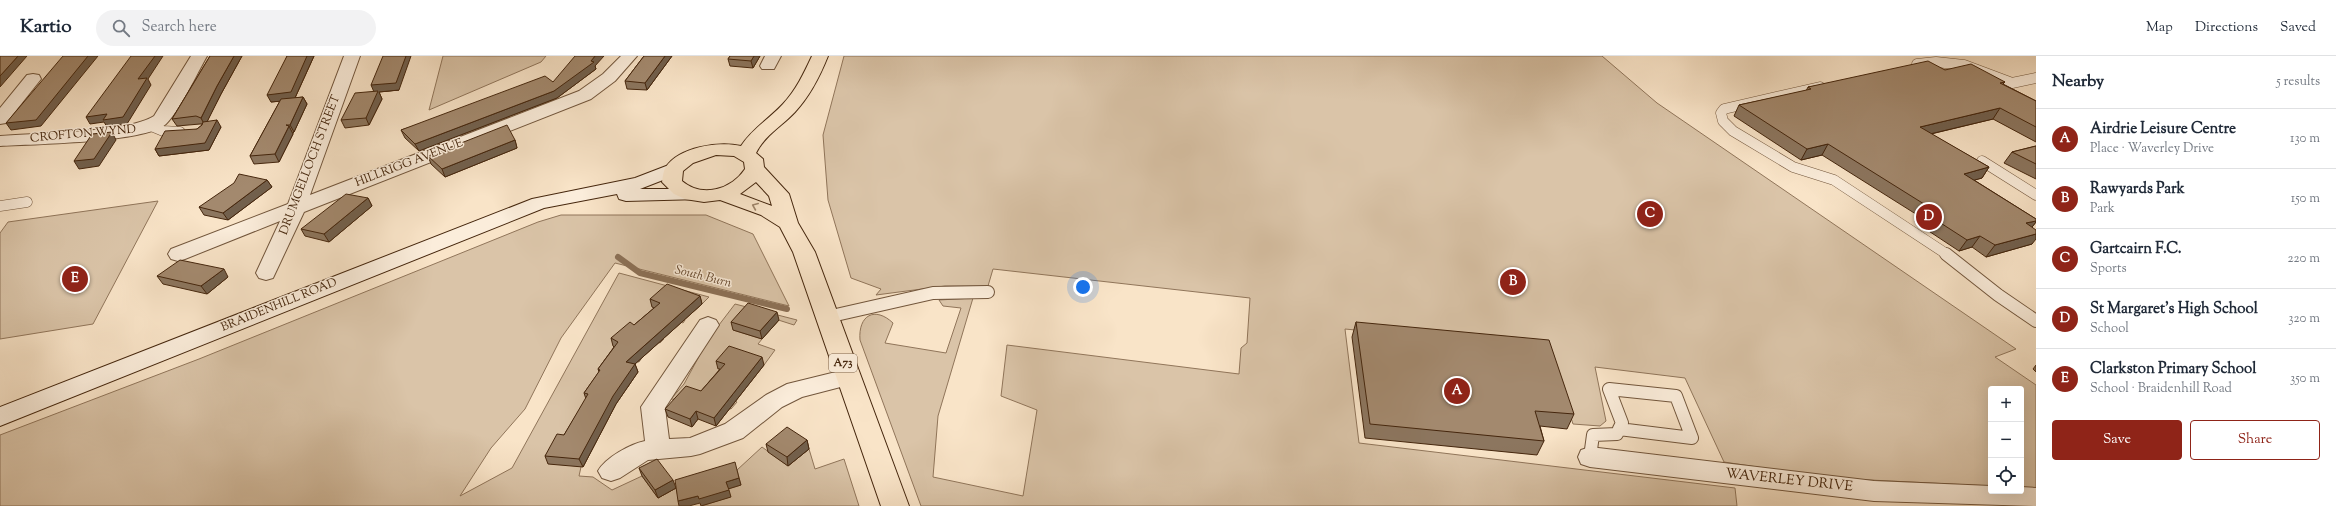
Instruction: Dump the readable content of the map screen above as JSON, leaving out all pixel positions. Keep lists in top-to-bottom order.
{
  "streets": {
    "main road": ["A73"],
    "street": [
      "CROFTON WYND",
      "HILLRIGG AVENUE",
      "DRUMGELLOCH STREET",
      "BRAIDENHILL ROAD",
      "WAVERLEY DRIVE"
    ]
  },
  "crossings": [
    ["HILLRIGG AVENUE", "DRUMGELLOCH STREET"]
  ],
  "water": ["South Burn"],
  "page": {
    "header": "Kartio",
    "search": "Search here",
    "nav": ["Map", "Directions", "Saved"],
    "heading": ["Nearby", "5 results"],
    "list": [
      {
        "mark": "A",
        "name": "Airdrie Leisure Centre",
        "note": "Place · Waverley Drive",
        "value": "130 m"
      },
      {
        "mark": "B",
        "name": "Rawyards Park",
        "note": "Park",
        "value": "150 m"
      },
      {
        "mark": "C",
        "name": "Gartcairn F.C.",
        "note": "Sports",
        "value": "220 m"
      },
      {
        "mark": "D",
        "name": "St Margaret's High School",
        "note": "School",
        "value": "320 m"
      },
      {
        "mark": "E",
        "name": "Clarkston Primary School",
        "note": "School · Braidenhill Road",
        "value": "350 m"
      }
    ],
    "pins": [
      "C",
      "D",
      "E",
      "B",
      "A"
    ],
    "map_buttons": ["+", "−"],
    "buttons": ["Save", "Share"]
  }
}
